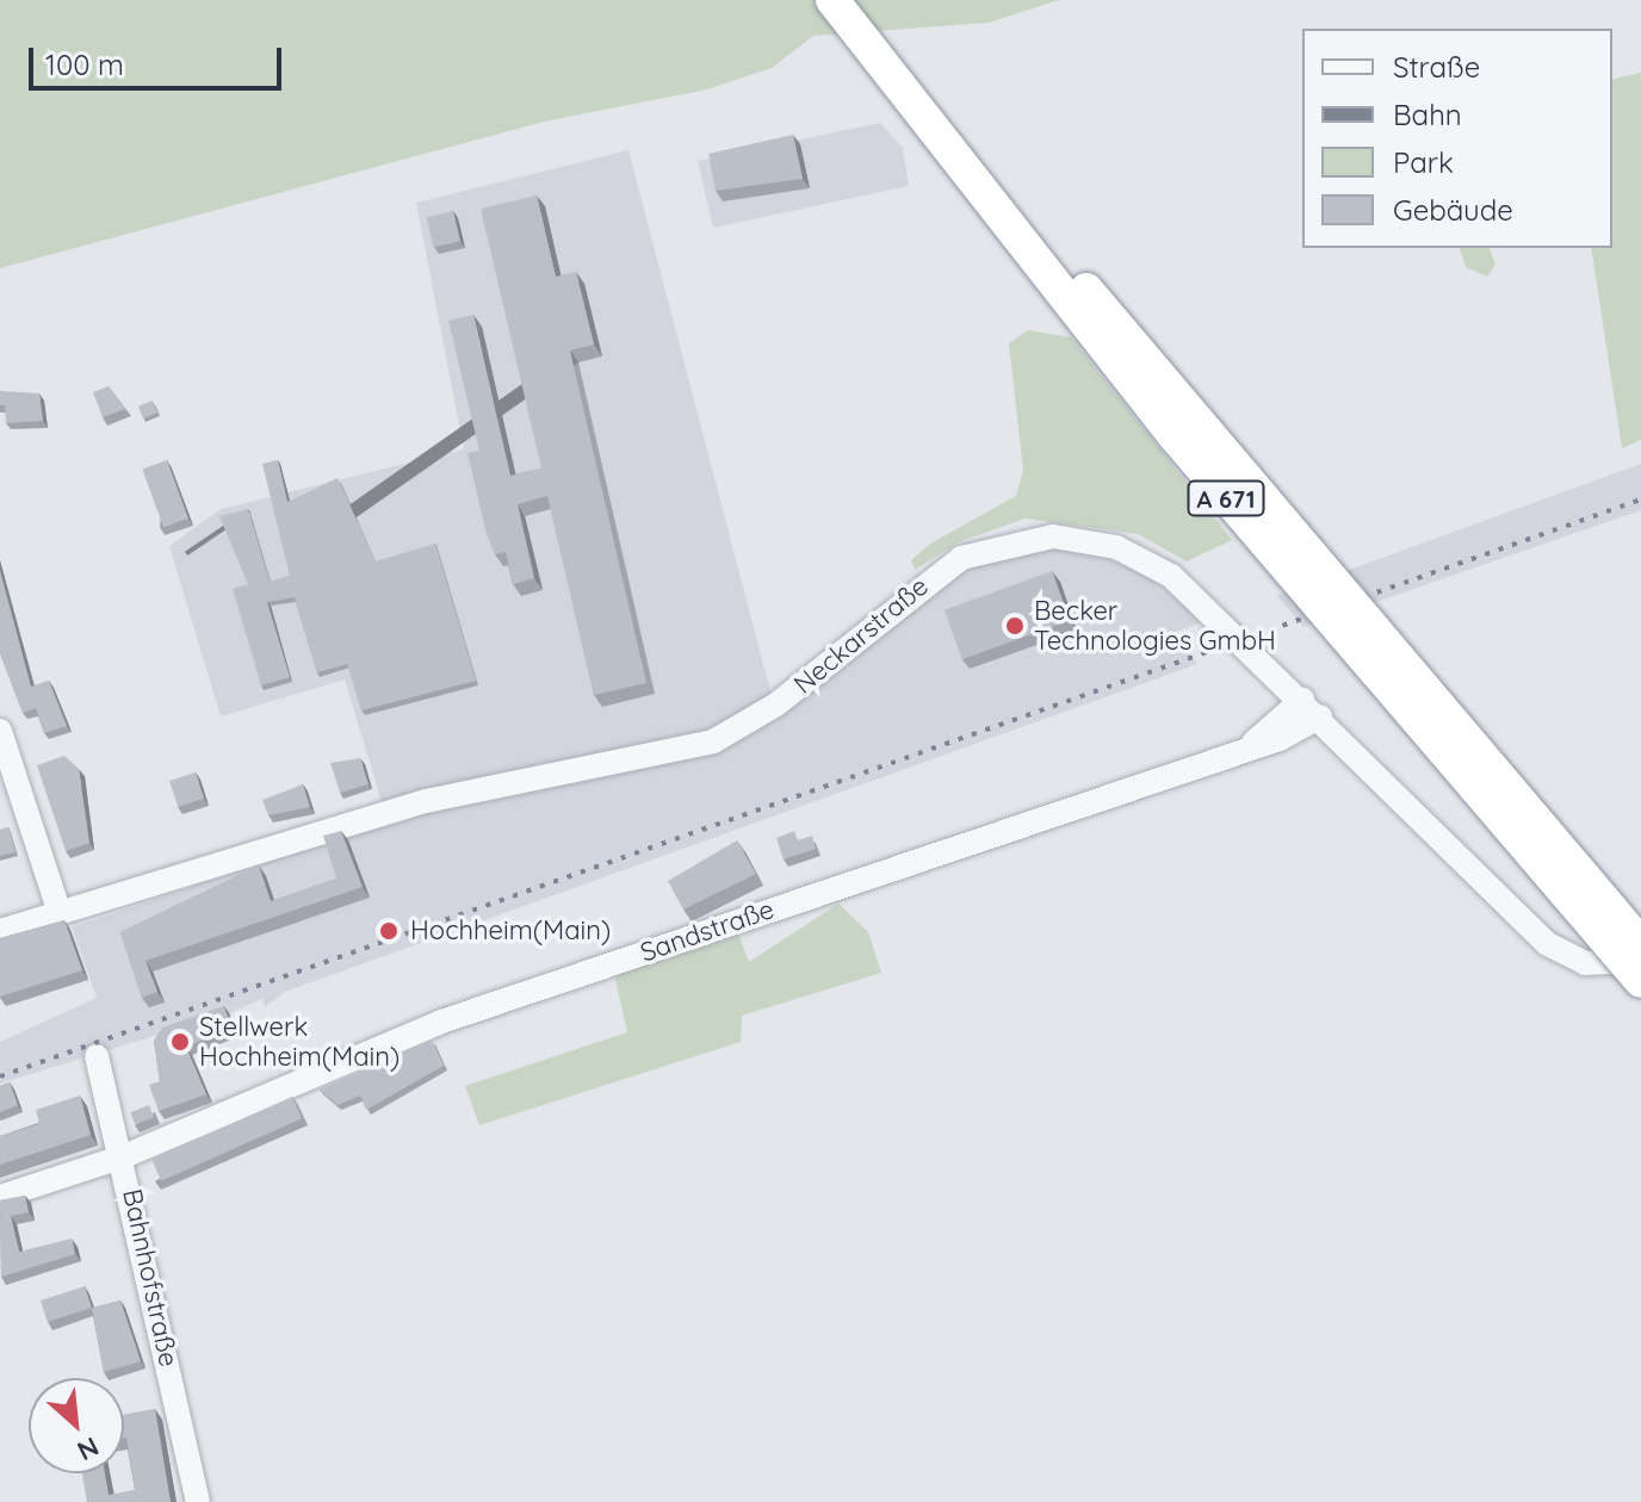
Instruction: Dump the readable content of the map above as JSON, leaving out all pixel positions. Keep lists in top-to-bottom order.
{
  "streets": {
    "highway": ["A 671"],
    "street": ["Neckarstraße", "Sandstraße", "Bahnhofstraße"]
  },
  "crossings": [
    ["Neckarstraße", "Sandstraße"],
    ["Sandstraße", "Bahnhofstraße"]
  ],
  "places": ["Becker Technologies GmbH", "Hochheim(Main)", "Stellwerk Hochheim(Main)"],
  "legend": [
    "Straße",
    "Bahn",
    "Park",
    "Gebäude"
  ],
  "scale_bar": "100 m",
  "north": "bottom right"
}
